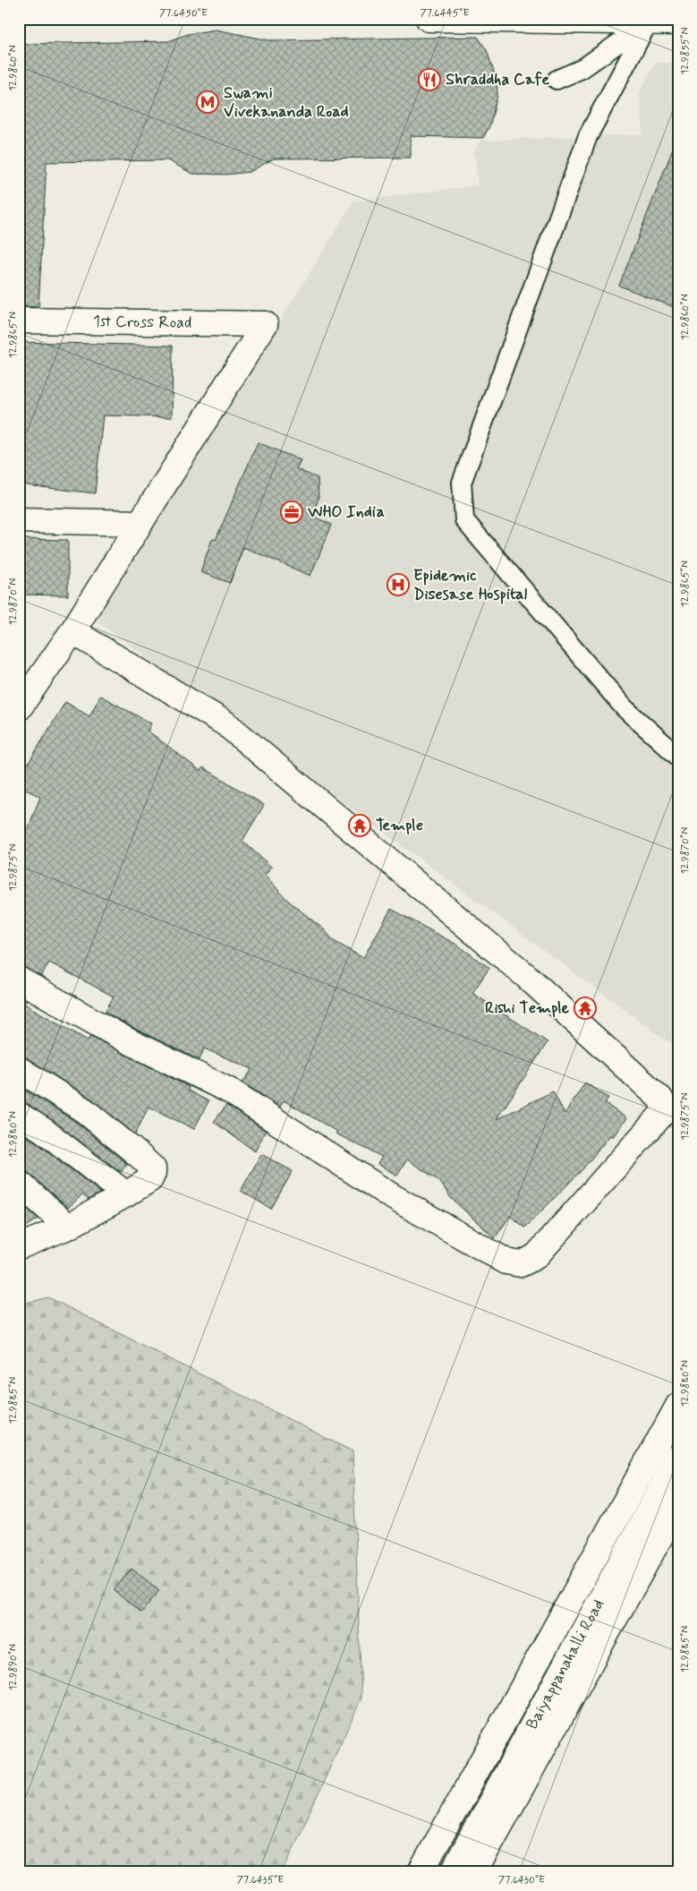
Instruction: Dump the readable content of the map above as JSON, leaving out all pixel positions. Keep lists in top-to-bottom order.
{
  "streets": {
    "street": ["1st Cross Road", "Baiyappanahalli Road"]
  },
  "places": {
    "restaurant": ["Shraddha Cafe"],
    "metro station": ["Swami Vivekananda Road"],
    "office": ["WHO India"],
    "hospital": ["Epidemic Disesase Hospital"],
    "temple": ["Temple", "Rishi Temple"]
  },
  "coordinates": [
    "77.6450°E",
    "77.6445°E",
    "12.9855°N",
    "12.9860°N",
    "12.9865°N",
    "12.9870°N",
    "12.9875°N",
    "12.9880°N",
    "12.9885°N",
    "12.9890°N",
    "77.6435°E",
    "77.6430°E"
  ]
}
